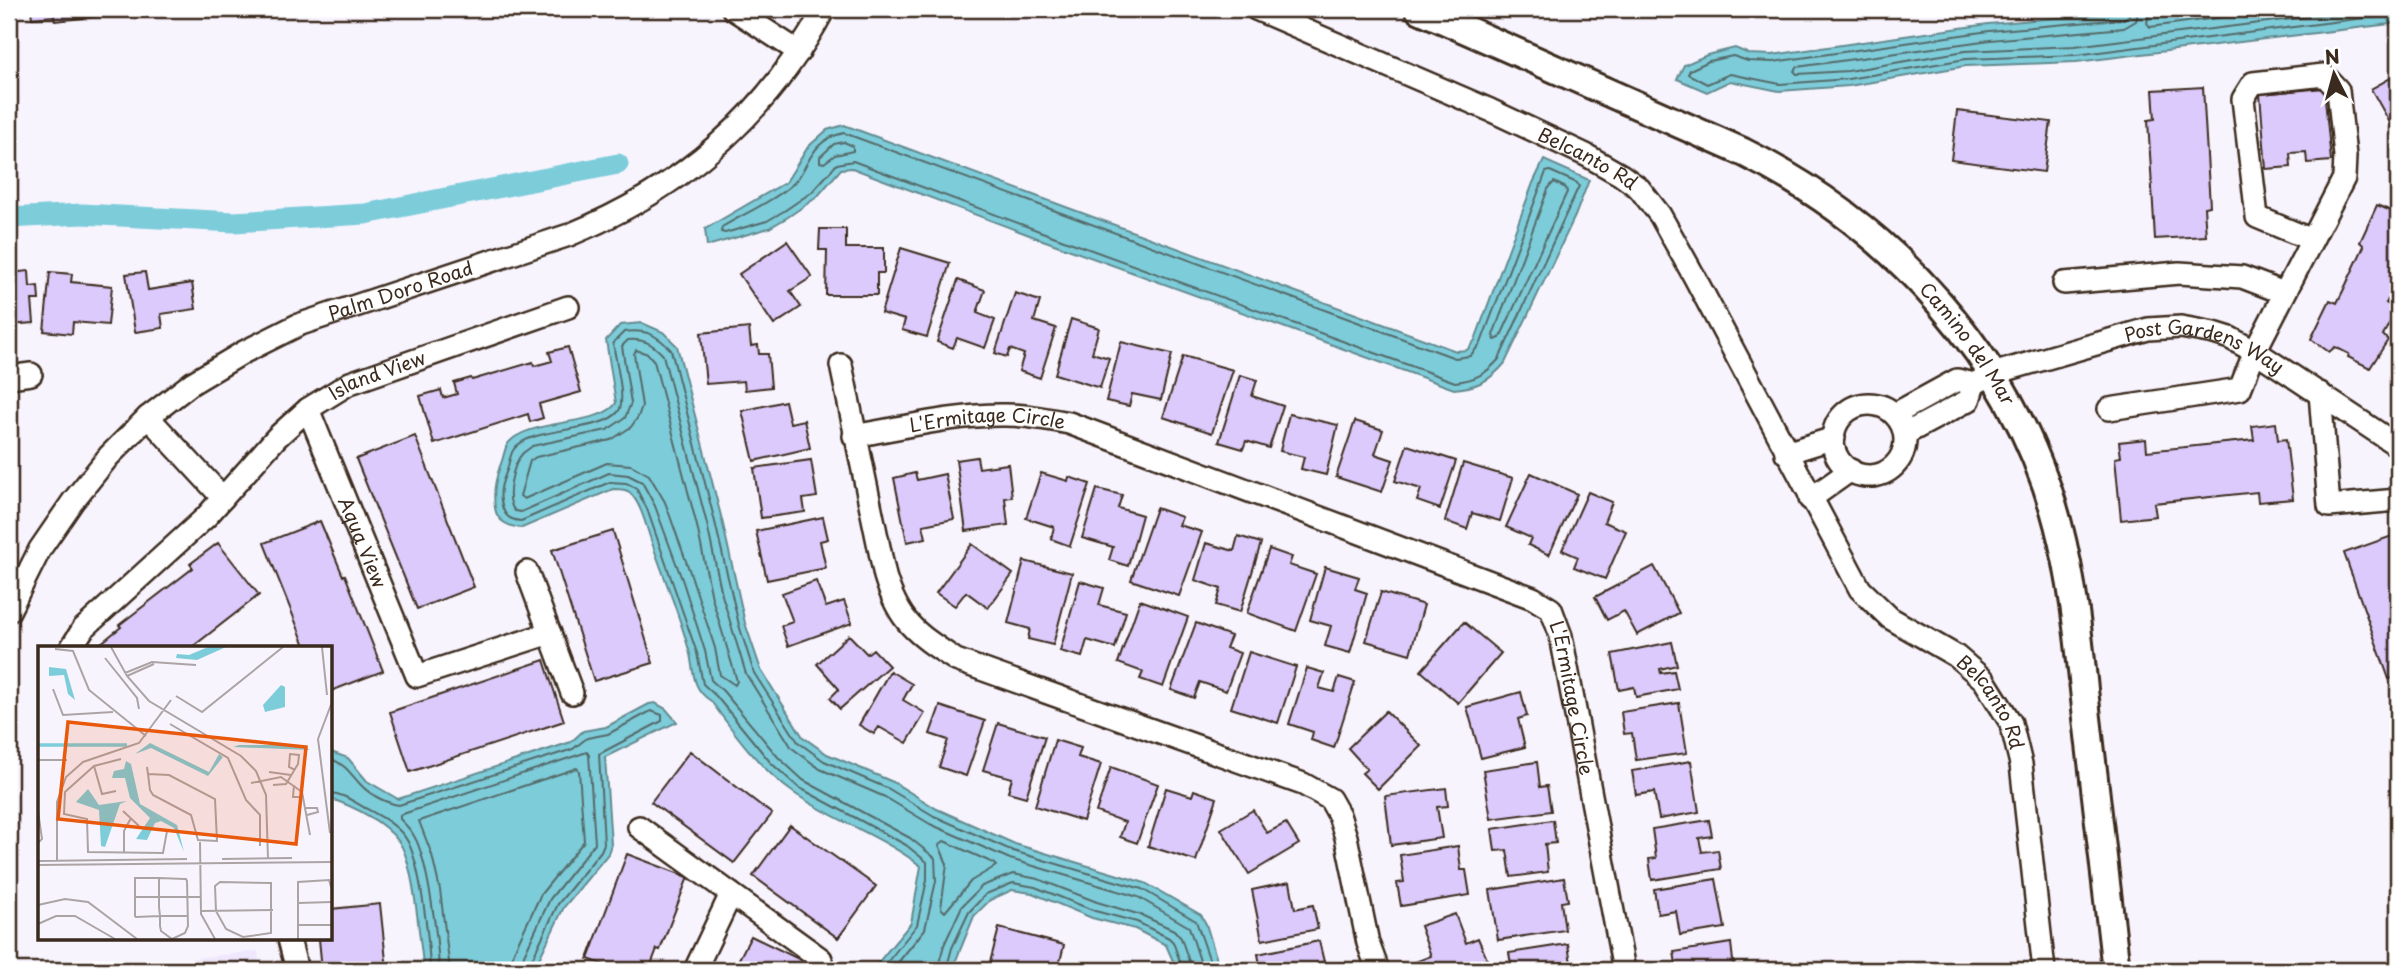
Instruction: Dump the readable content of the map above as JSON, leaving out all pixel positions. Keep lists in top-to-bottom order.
{
  "streets": {
    "street": [
      "Belcanto Rd",
      "Palm Doro Road",
      "Camino del Mar",
      "Post Gardens Way",
      "Island View",
      "L'Ermitage Circle",
      "Aqua View"
    ]
  },
  "crossings": [
    ["Camino del Mar", "Post Gardens Way"],
    ["Island View", "Aqua View"]
  ],
  "north": "top"
}
